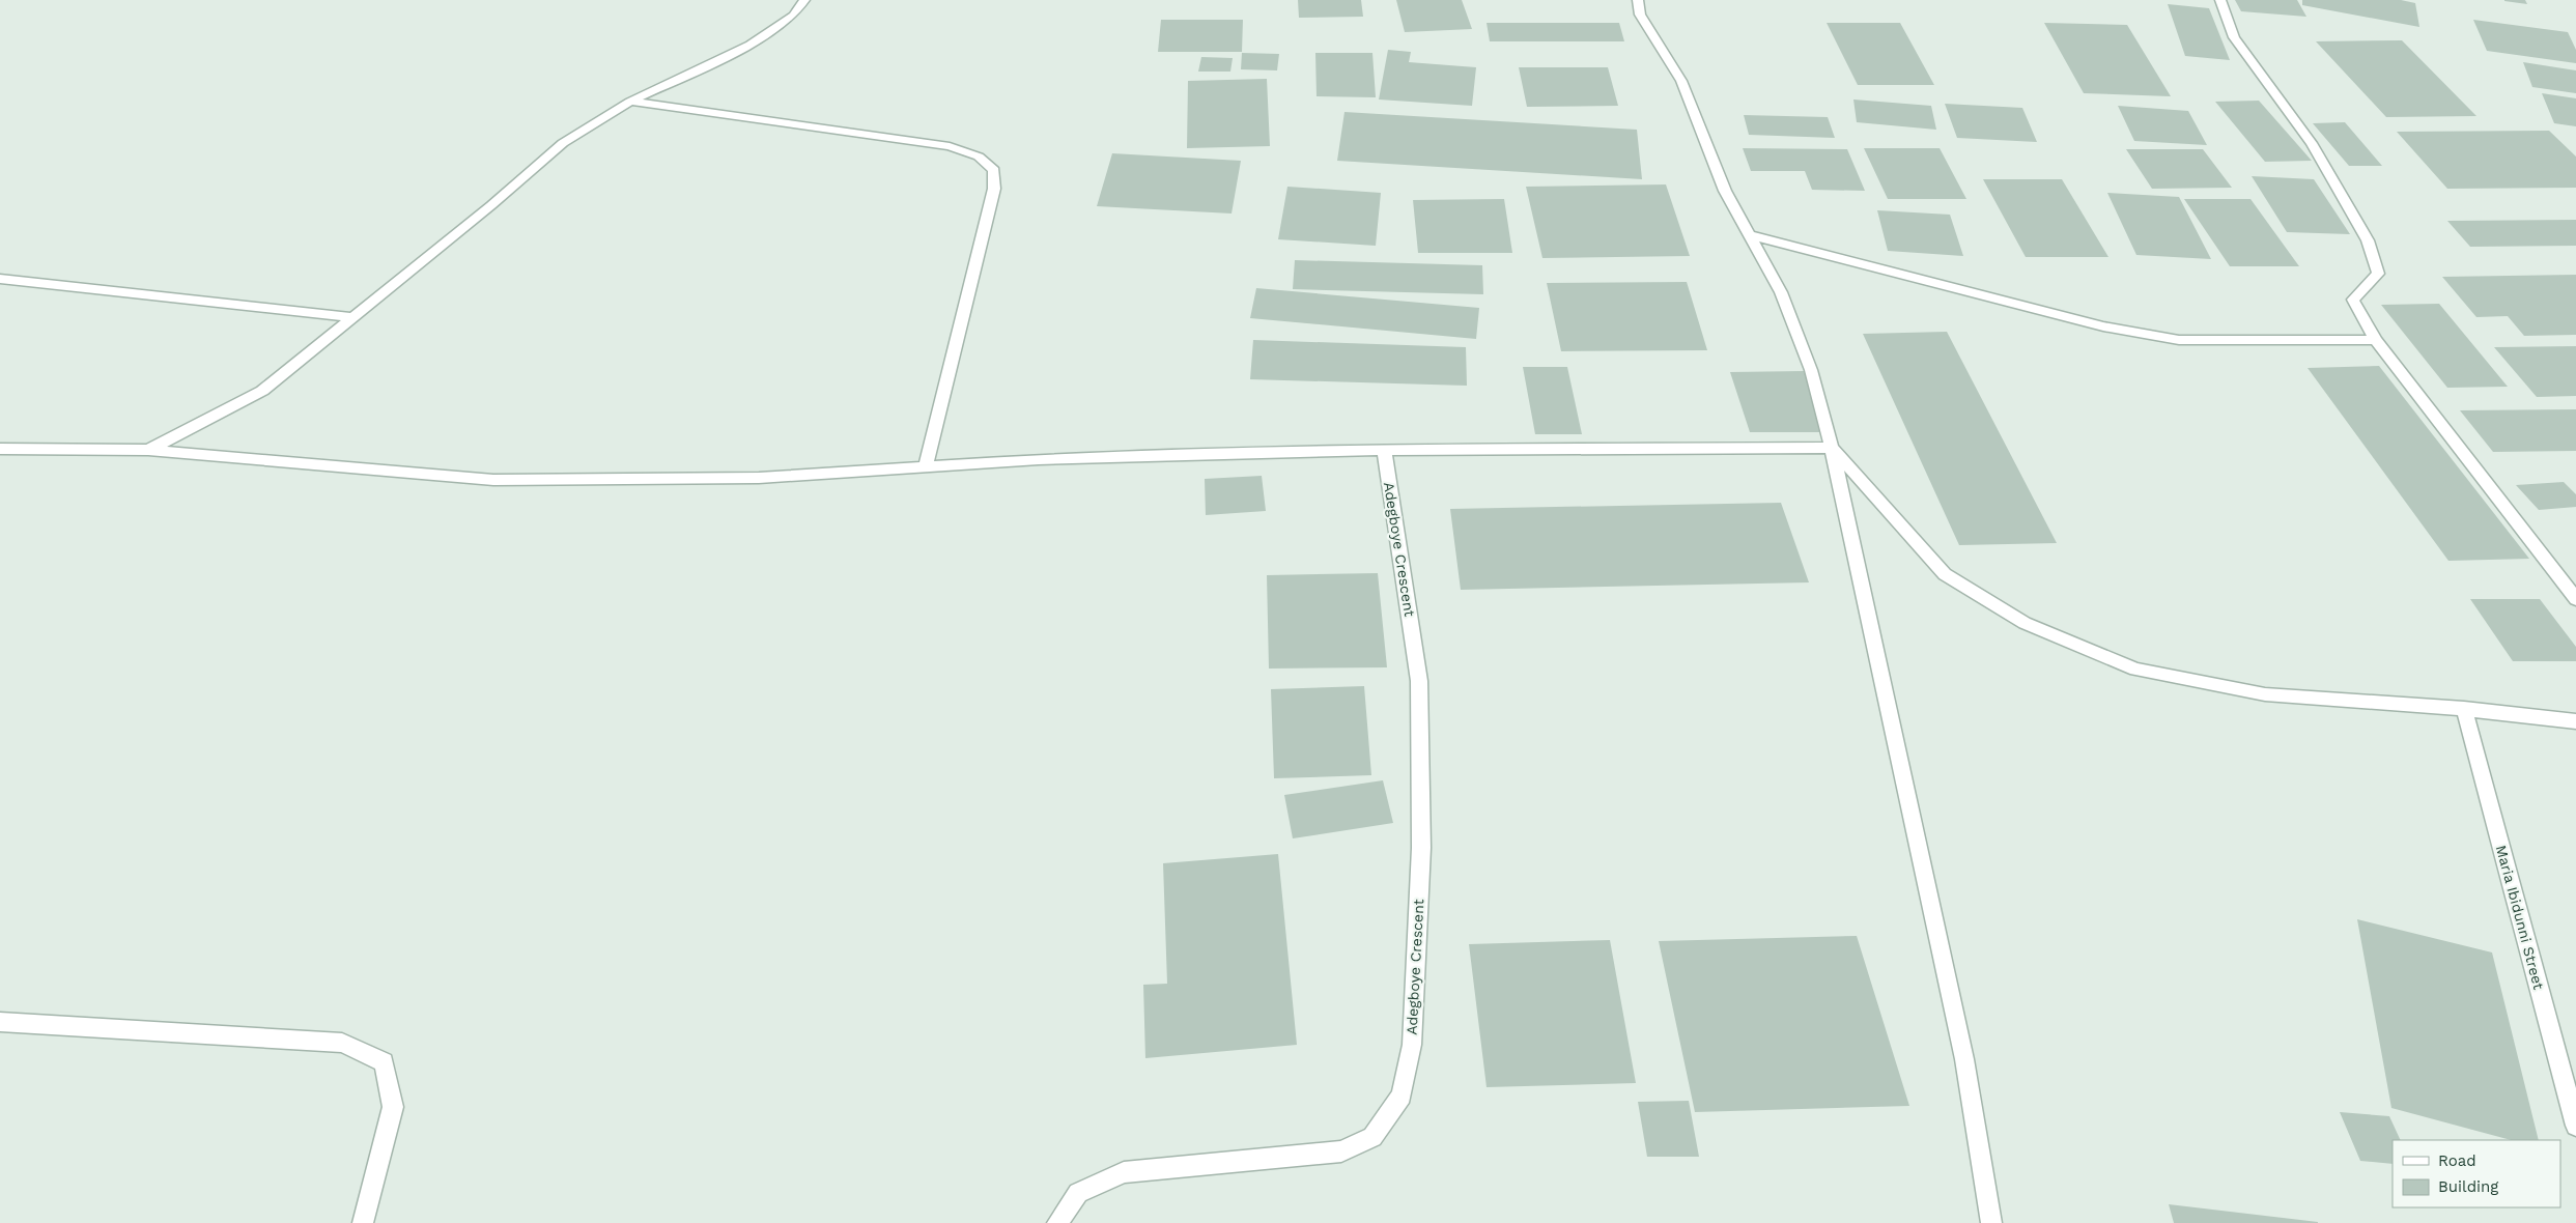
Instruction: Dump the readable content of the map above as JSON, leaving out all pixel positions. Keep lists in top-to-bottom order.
{
  "streets": {
    "street": ["Adegboye Crescent", "Maria Ibidunni Street"]
  },
  "legend": ["Road", "Building"]
}
